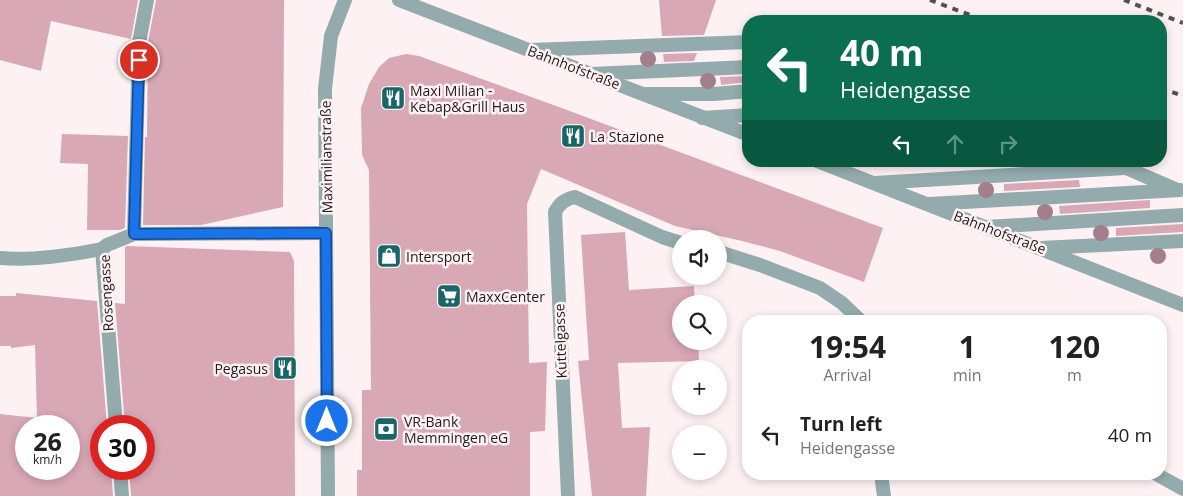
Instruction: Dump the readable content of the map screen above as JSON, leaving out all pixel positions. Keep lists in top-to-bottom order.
{
  "streets": {
    "street": [
      "Bahnhofstraße",
      "Maximilianstraße",
      "Rosengasse",
      "Kuttelgasse"
    ]
  },
  "places": {
    "restaurant": ["Maxi Milian - Kebap&Grill Haus", "La Stazione", "Pegasus"],
    "shop": ["Intersport"],
    "supermarket": ["MaxxCenter"],
    "bank": ["VR-Bank Memmingen eG"]
  },
  "page": {
    "turn": ["40 m", "Heidengasse"],
    "map_buttons": ["+", "−"],
    "eta": [
      "19:54",
      "Arrival",
      "1",
      "min",
      "120",
      "m"
    ],
    "list": [
      {
        "name": "Turn left",
        "note": "Heidengasse",
        "value": "40 m"
      }
    ],
    "speed": "26 km/h",
    "limit": "30"
  }
}
